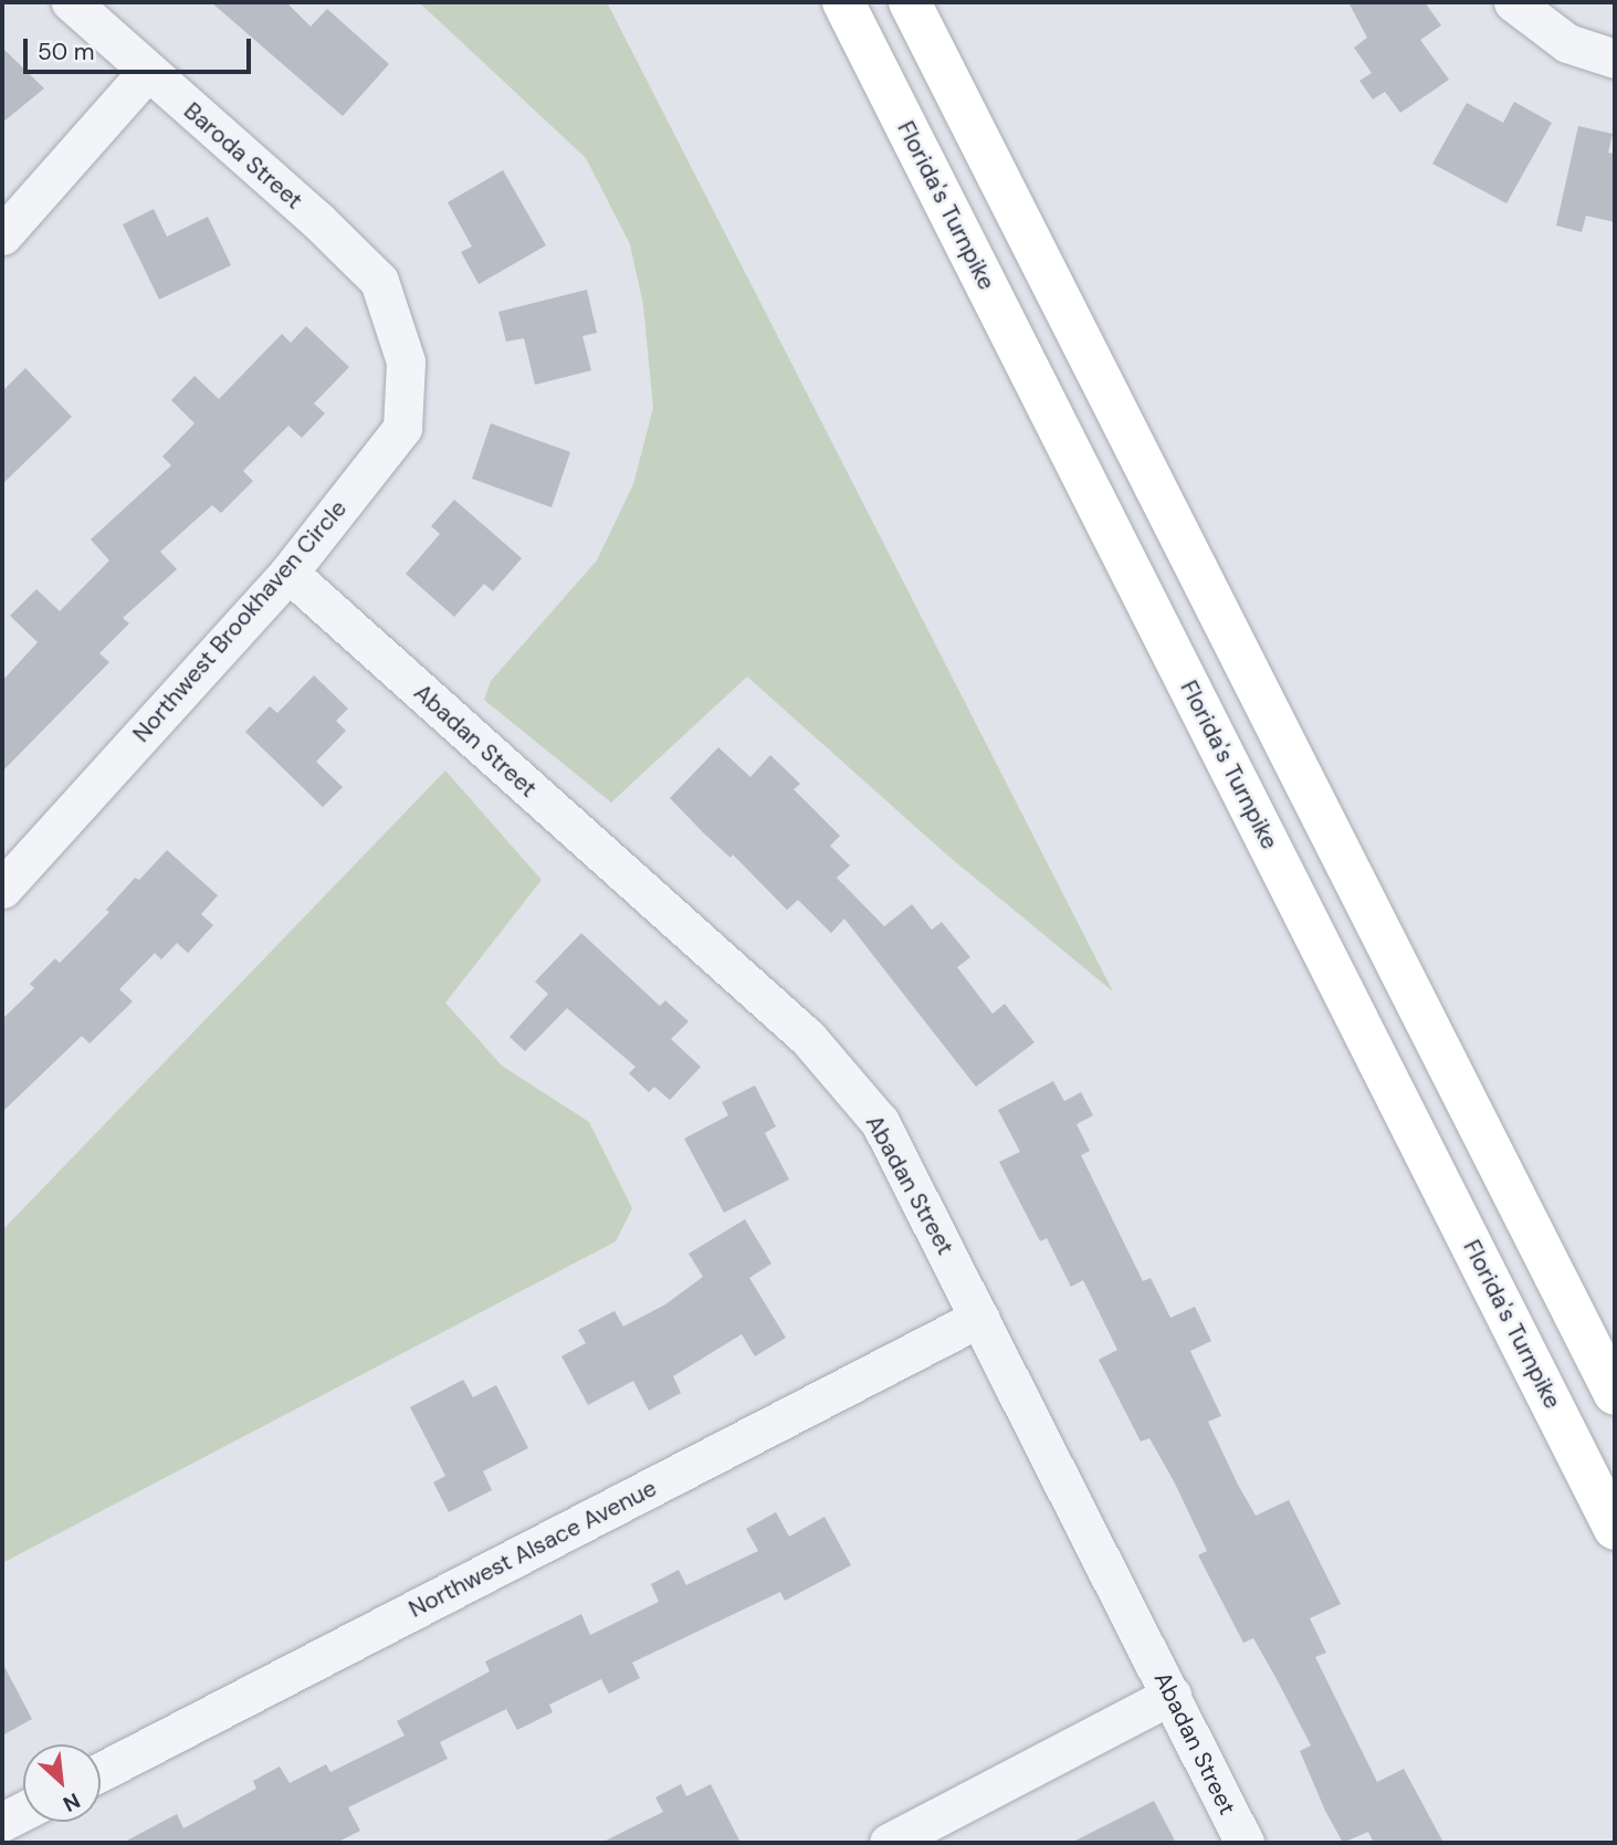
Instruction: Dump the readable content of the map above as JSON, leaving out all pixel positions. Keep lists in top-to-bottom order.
{
  "streets": {
    "highway": ["Florida's Turnpike"],
    "street": [
      "Baroda Street",
      "Northwest Brookhaven Circle",
      "Abadan Street",
      "Northwest Alsace Avenue"
    ]
  },
  "crossings": [
    ["Baroda Street", "Northwest Brookhaven Circle"],
    ["Northwest Brookhaven Circle", "Abadan Street"],
    ["Abadan Street", "Northwest Alsace Avenue"]
  ],
  "scale_bar": "50 m",
  "north": "bottom right"
}
